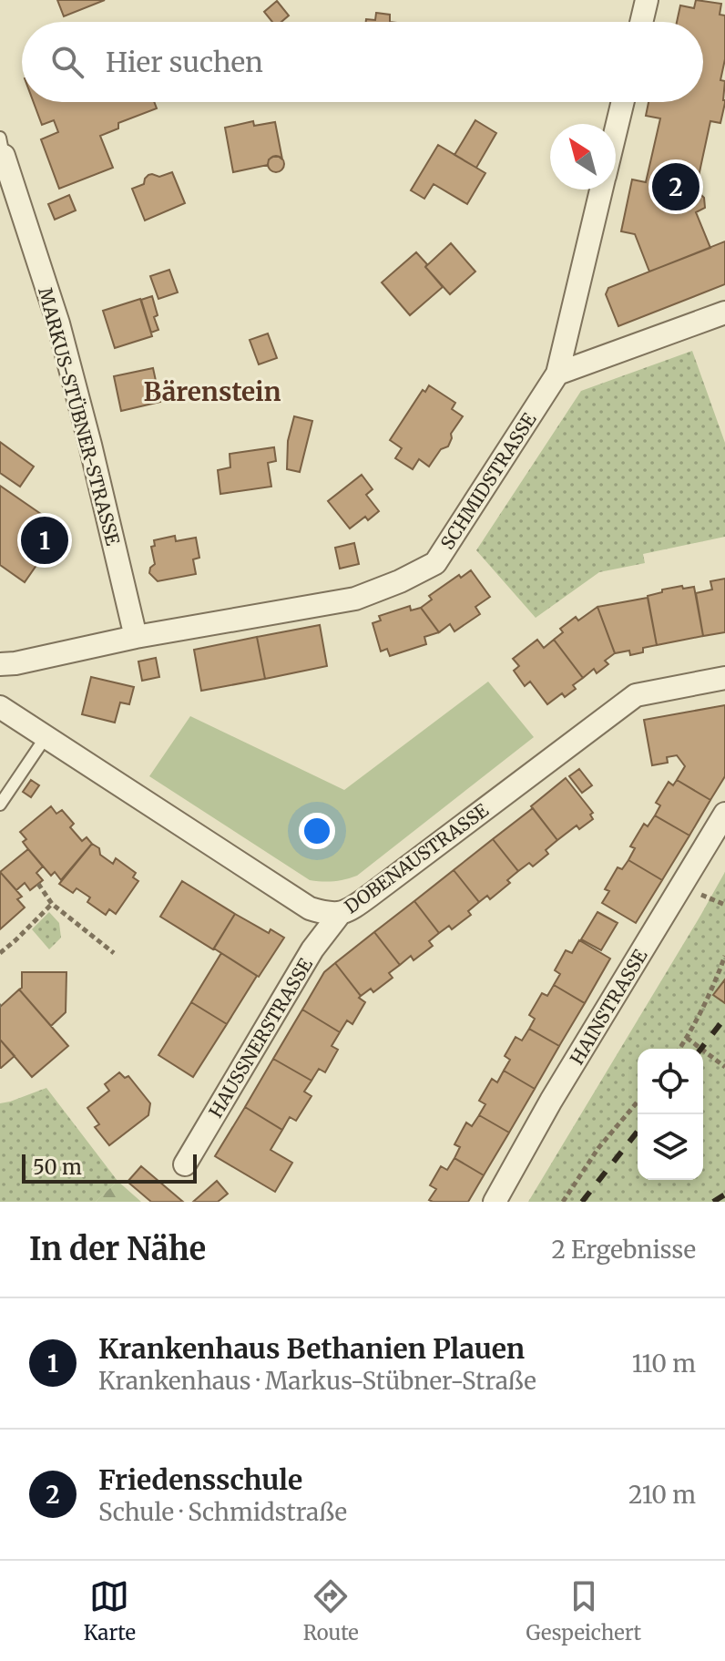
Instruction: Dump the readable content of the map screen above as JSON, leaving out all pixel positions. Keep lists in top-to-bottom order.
{
  "streets": {
    "street": [
      "MARKUS-STÜBNER-STRASSE",
      "SCHMIDSTRASSE",
      "DOBENAUSTRASSE",
      "HAINSTRASSE",
      "HAUSSNERSTRASSE"
    ]
  },
  "crossings": [
    ["MARKUS-STÜBNER-STRASSE", "SCHMIDSTRASSE"],
    ["DOBENAUSTRASSE", "HAUSSNERSTRASSE"]
  ],
  "districts": ["Bärenstein"],
  "scale_bar": "50 m",
  "north": "top left",
  "page": {
    "search": "Hier suchen",
    "pins": ["2", "1"],
    "scale": "50 m",
    "heading": ["In der Nähe", "2 Ergebnisse"],
    "list": [
      {
        "mark": "1",
        "name": "Krankenhaus Bethanien Plauen",
        "note": "Krankenhaus · Markus-Stübner-Straße",
        "value": "110 m"
      },
      {
        "mark": "2",
        "name": "Friedensschule",
        "note": "Schule · Schmidstraße",
        "value": "210 m"
      }
    ],
    "nav": ["Karte", "Route", "Gespeichert"]
  }
}
